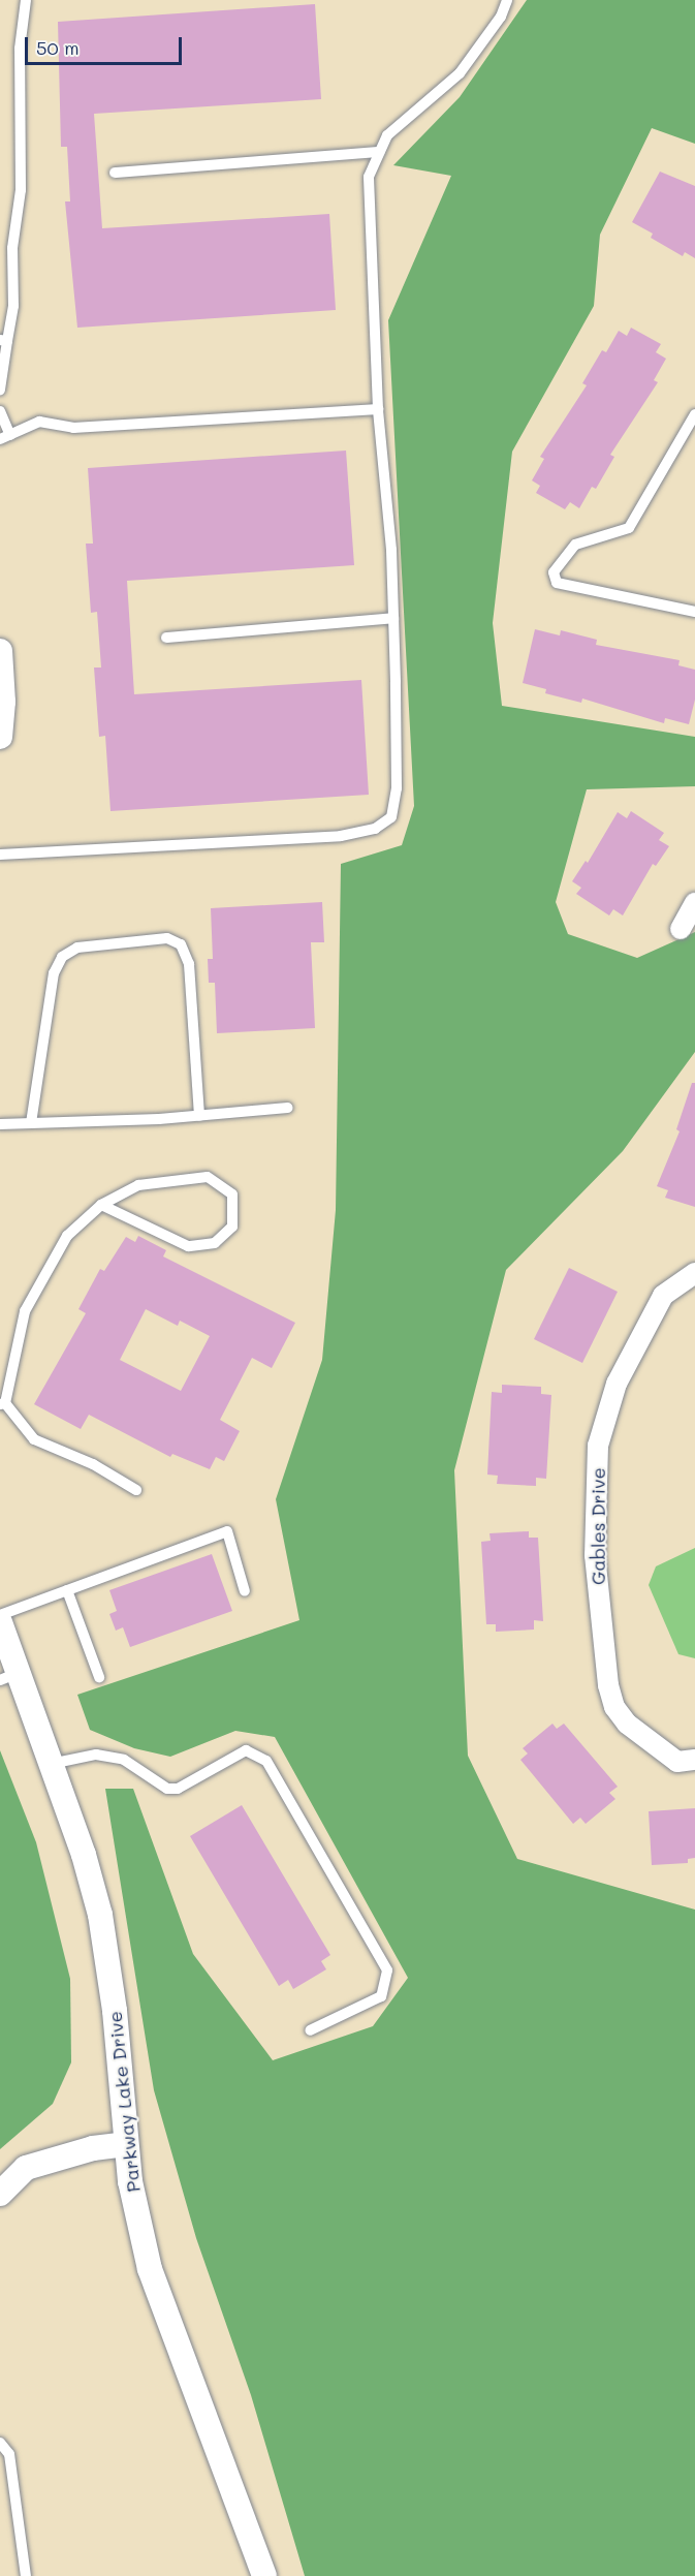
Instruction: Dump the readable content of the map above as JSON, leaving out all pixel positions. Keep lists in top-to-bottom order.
{
  "streets": {
    "street": ["Gables Drive", "Parkway Lake Drive"]
  },
  "scale_bar": "50 m"
}
